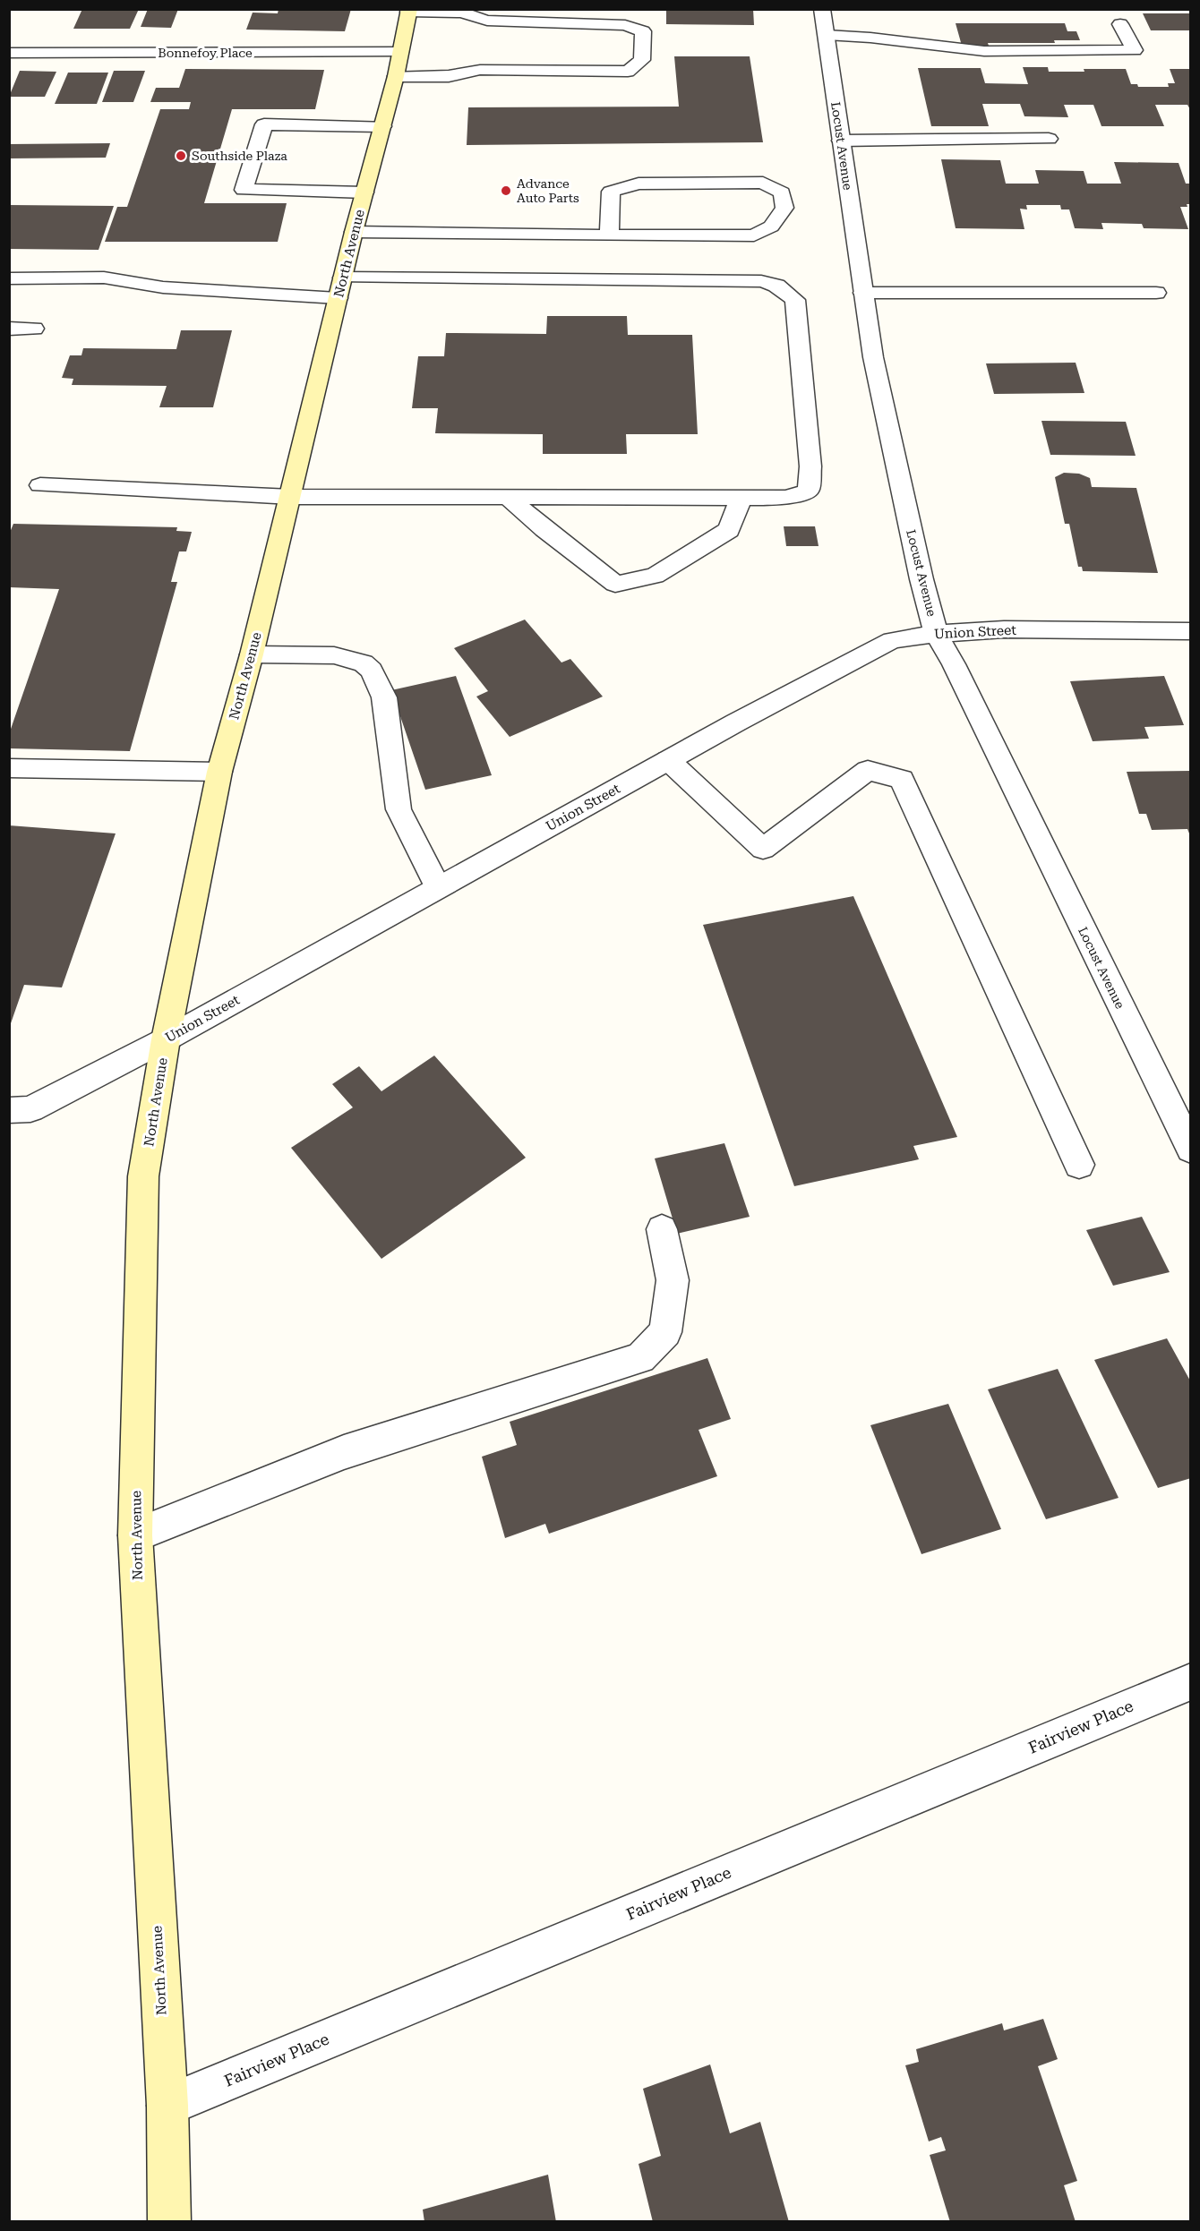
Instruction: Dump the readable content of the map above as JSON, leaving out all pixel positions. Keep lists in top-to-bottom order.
{
  "streets": {
    "main road": ["North Avenue"],
    "street": [
      "Bonnefoy Place",
      "Locust Avenue",
      "Union Street",
      "Fairview Place"
    ]
  },
  "crossings": [
    ["Bonnefoy Place", "North Avenue"],
    ["Locust Avenue", "Union Street"],
    ["North Avenue", "Union Street"],
    ["North Avenue", "Fairview Place"]
  ],
  "places": ["Southside Plaza", "Advance Auto Parts"]
}
